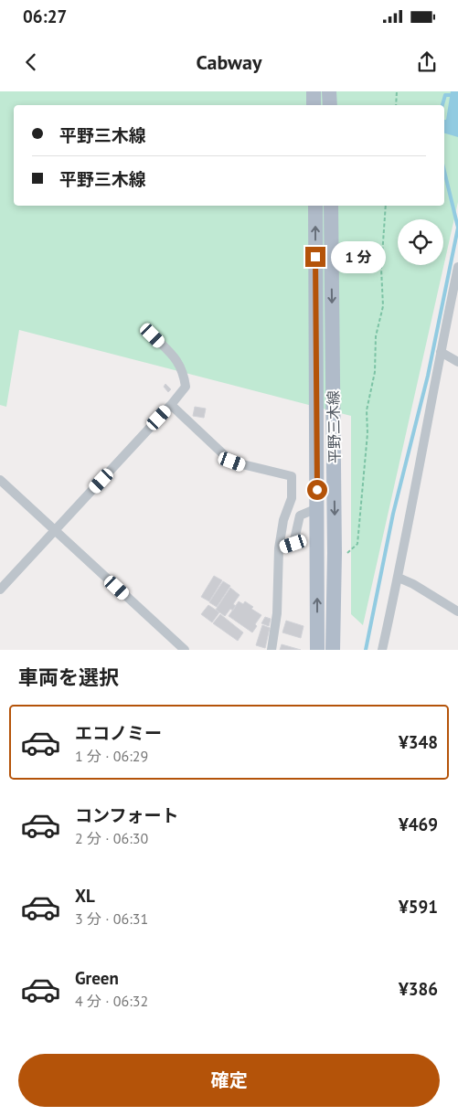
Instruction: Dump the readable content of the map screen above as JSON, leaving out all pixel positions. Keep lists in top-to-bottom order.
{
  "streets": {
    "main road": ["平野三木線"]
  },
  "page": {
    "status": "06:27",
    "header": "Cabway",
    "banner": ["平野三木線", "平野三木線"],
    "bubble": "1 分",
    "heading": "車両を選択",
    "list": [
      {
        "name": "エコノミー",
        "note": "1 分 · 06:29",
        "value": "¥348"
      },
      {
        "name": "コンフォート",
        "note": "2 分 · 06:30",
        "value": "¥469"
      },
      {
        "name": "XL",
        "note": "3 分 · 06:31",
        "value": "¥591"
      },
      {
        "name": "Green",
        "note": "4 分 · 06:32",
        "value": "¥386"
      }
    ],
    "buttons": "確定"
  }
}
